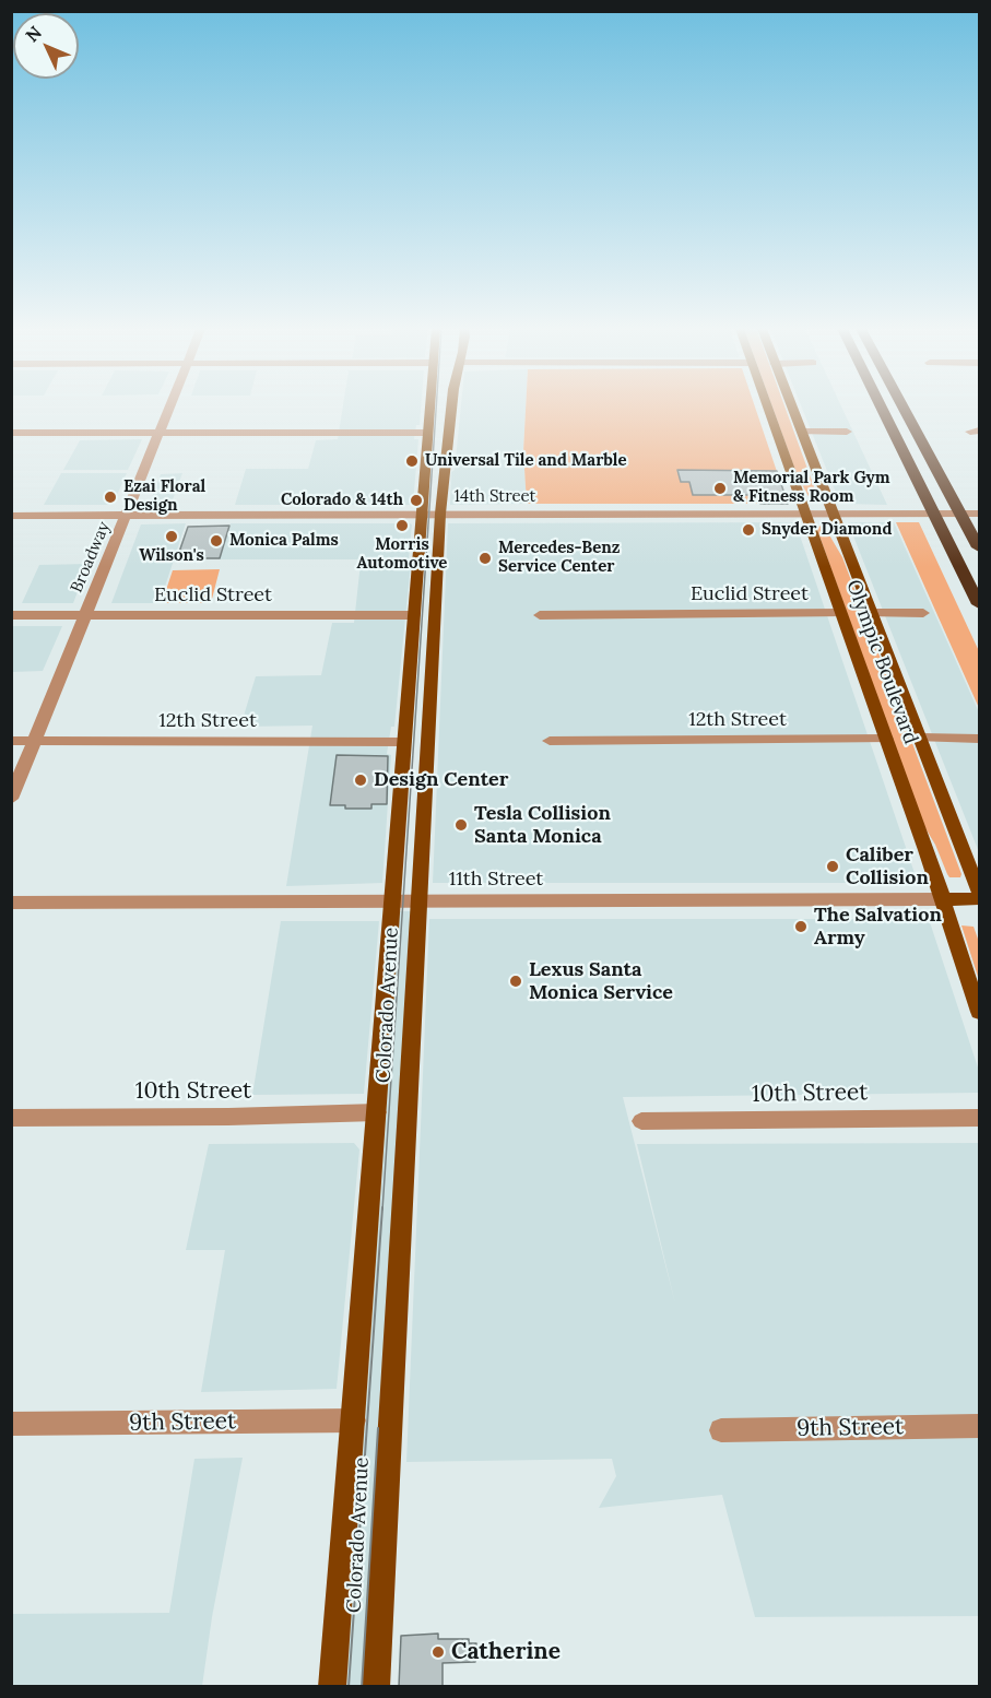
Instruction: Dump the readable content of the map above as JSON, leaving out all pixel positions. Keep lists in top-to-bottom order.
{
  "streets": {
    "main road": ["Olympic Boulevard", "11th Street", "Colorado Avenue"],
    "street": [
      "14th Street",
      "Broadway",
      "Euclid Street",
      "12th Street",
      "10th Street",
      "9th Street"
    ]
  },
  "crossings": [
    ["14th Street", "Broadway"],
    ["14th Street", "Olympic Boulevard"],
    ["14th Street", "Colorado Avenue"],
    ["Broadway", "Euclid Street"],
    ["Broadway", "12th Street"],
    ["Euclid Street", "Olympic Boulevard"],
    ["Euclid Street", "Colorado Avenue"],
    ["Olympic Boulevard", "12th Street"],
    ["Olympic Boulevard", "11th Street"],
    ["12th Street", "Colorado Avenue"],
    ["11th Street", "Colorado Avenue"],
    ["Colorado Avenue", "10th Street"],
    ["Colorado Avenue", "9th Street"]
  ],
  "places": [
    "Universal Tile and Marble",
    "Memorial Park Gym & Fitness Room",
    "Ezai Floral Design",
    "Colorado & 14th",
    "Morris Automotive",
    "Snyder Diamond",
    "Wilson's",
    "Monica Palms",
    "Mercedes-Benz Service Center",
    "Design Center",
    "Tesla Collision Santa Monica",
    "Caliber Collision",
    "The Salvation Army",
    "Lexus Santa Monica Service",
    "Catherine"
  ],
  "north": "top left"
}
